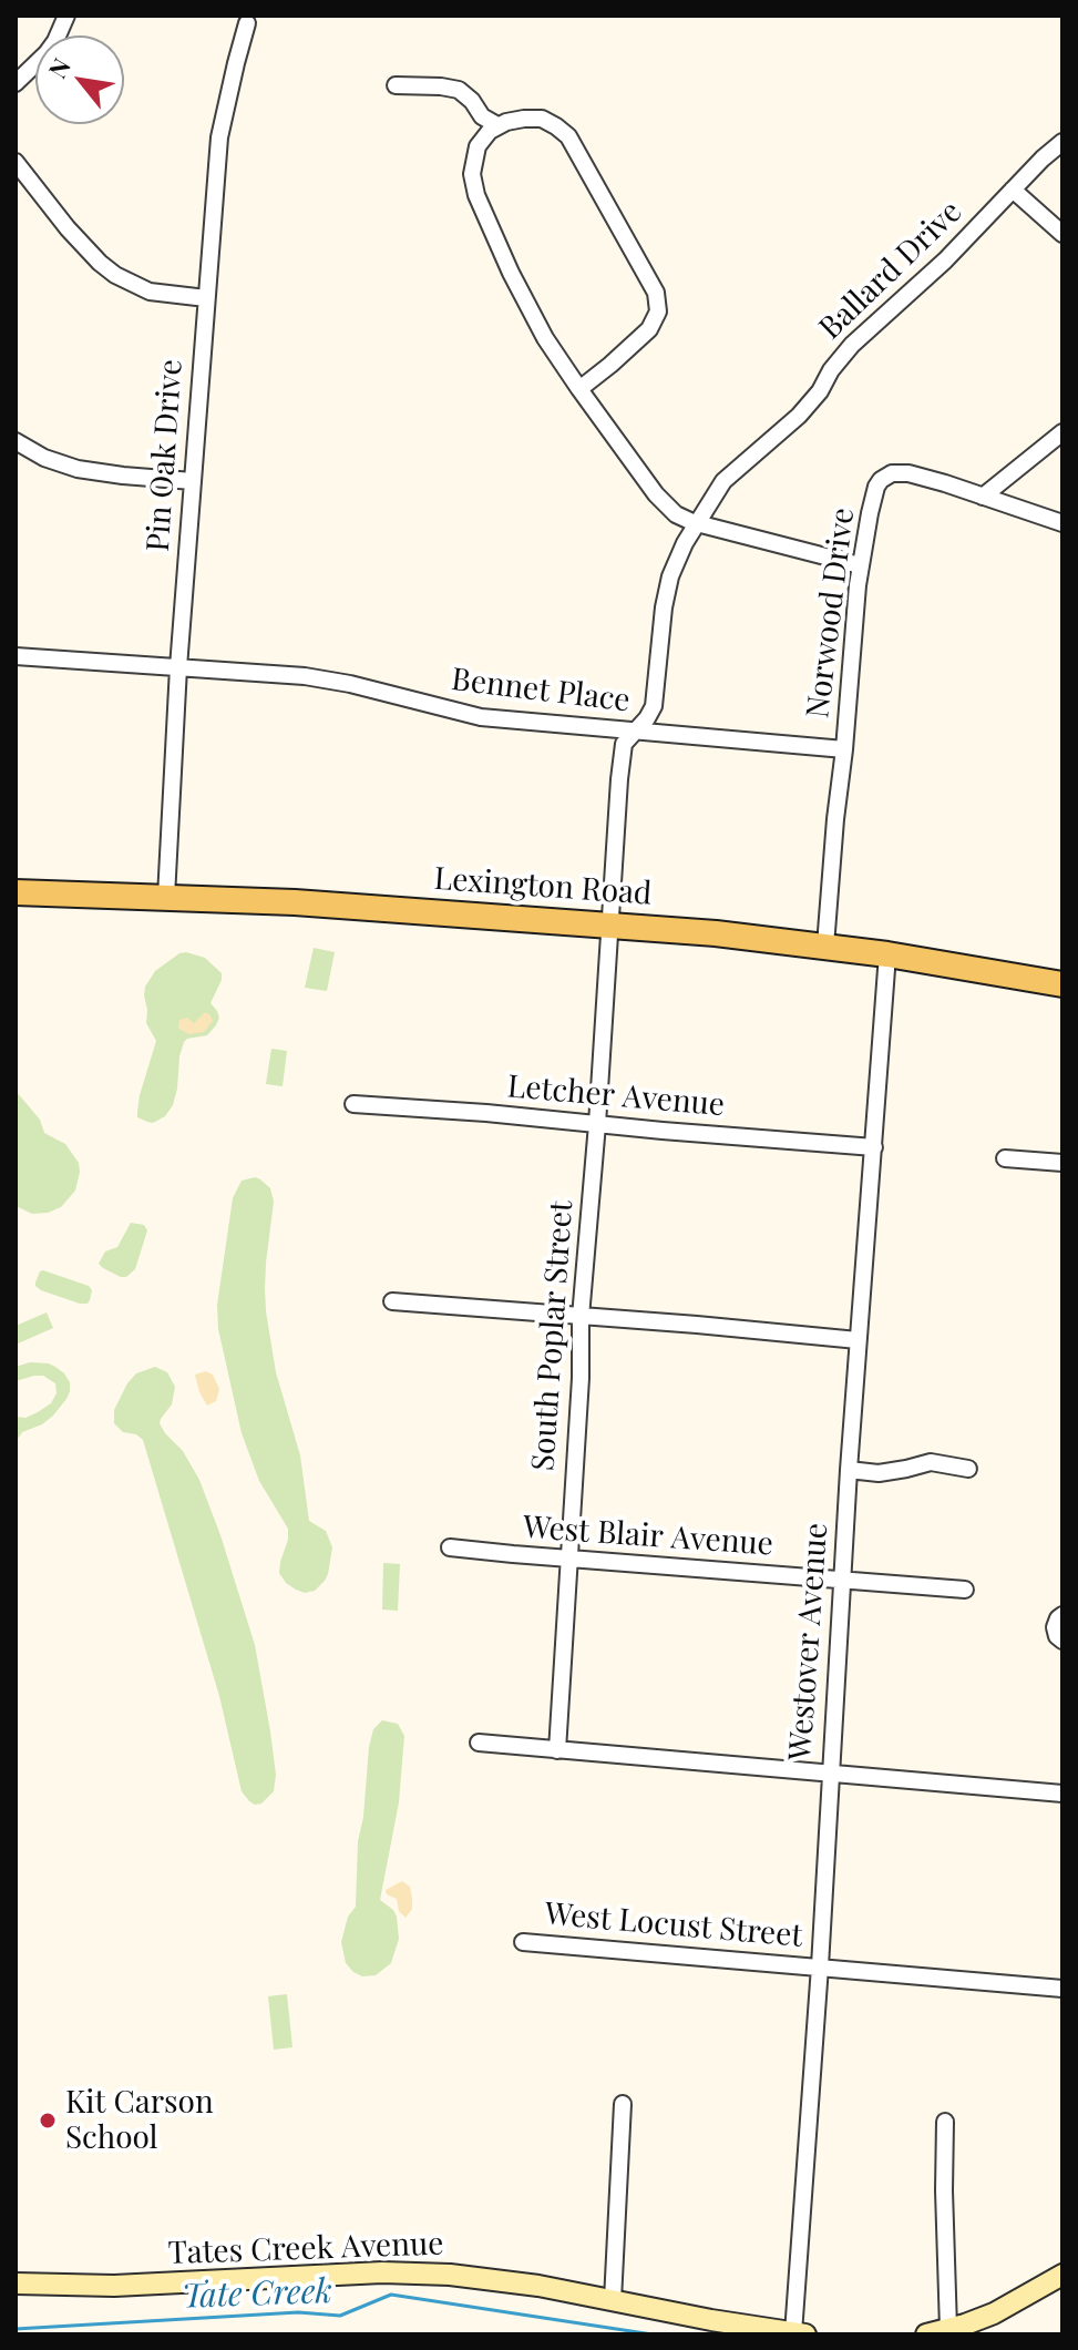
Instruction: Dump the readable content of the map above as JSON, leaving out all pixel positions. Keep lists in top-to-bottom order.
{
  "streets": {
    "main road": ["Lexington Road", "Tates Creek Avenue"],
    "street": [
      "Ballard Drive",
      "Pin Oak Drive",
      "Norwood Drive",
      "Bennet Place",
      "Letcher Avenue",
      "South Poplar Street",
      "West Blair Avenue",
      "Westover Avenue",
      "West Locust Street"
    ]
  },
  "crossings": [
    ["Ballard Drive", "Bennet Place"],
    ["Ballard Drive", "South Poplar Street"],
    ["Pin Oak Drive", "Bennet Place"],
    ["Pin Oak Drive", "Lexington Road"],
    ["Norwood Drive", "Bennet Place"],
    ["Norwood Drive", "Lexington Road"],
    ["Bennet Place", "South Poplar Street"],
    ["Lexington Road", "South Poplar Street"],
    ["Lexington Road", "Westover Avenue"],
    ["Letcher Avenue", "South Poplar Street"],
    ["Letcher Avenue", "Westover Avenue"],
    ["South Poplar Street", "West Blair Avenue"],
    ["West Blair Avenue", "Westover Avenue"],
    ["Westover Avenue", "West Locust Street"],
    ["Westover Avenue", "Tates Creek Avenue"]
  ],
  "water": ["Tate Creek"],
  "places": ["Kit Carson School"],
  "north": "top left"
}
